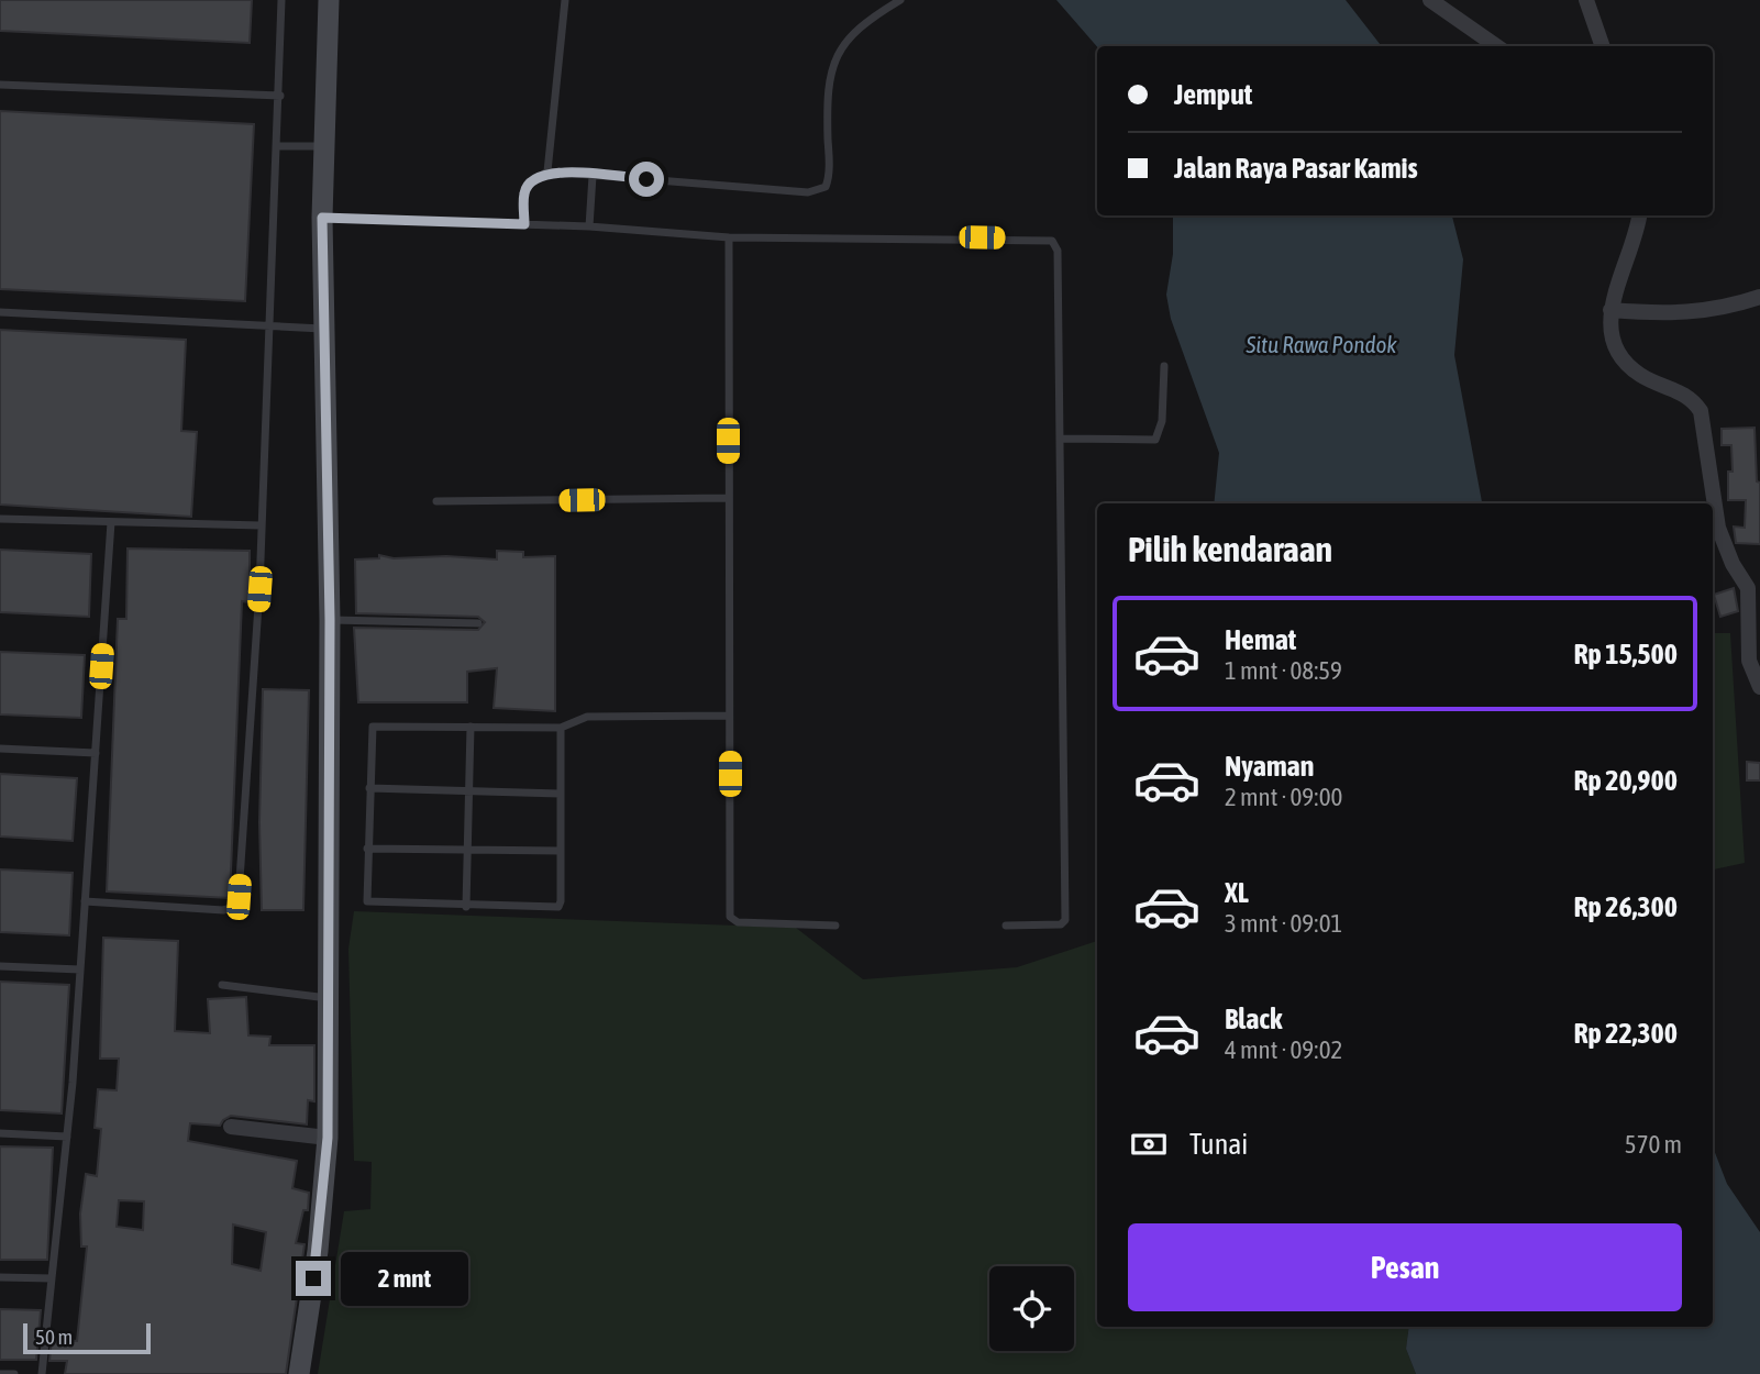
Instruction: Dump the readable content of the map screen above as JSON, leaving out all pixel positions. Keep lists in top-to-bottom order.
{
  "water": ["Situ Rawa Pondok"],
  "scale_bar": "50 m",
  "page": {
    "banner": ["Jemput", "Jalan Raya Pasar Kamis"],
    "heading": "Pilih kendaraan",
    "list": [
      {
        "name": "Hemat",
        "note": "1 mnt · 08:59",
        "value": "Rp 15,500"
      },
      {
        "name": "Nyaman",
        "note": "2 mnt · 09:00",
        "value": "Rp 20,900"
      },
      {
        "name": "XL",
        "note": "3 mnt · 09:01",
        "value": "Rp 26,300"
      },
      {
        "name": "Black",
        "note": "4 mnt · 09:02",
        "value": "Rp 22,300"
      }
    ],
    "pay": ["Tunai", "570 m"],
    "buttons": "Pesan",
    "bubble": "2 mnt",
    "scale": "50 m"
  }
}
